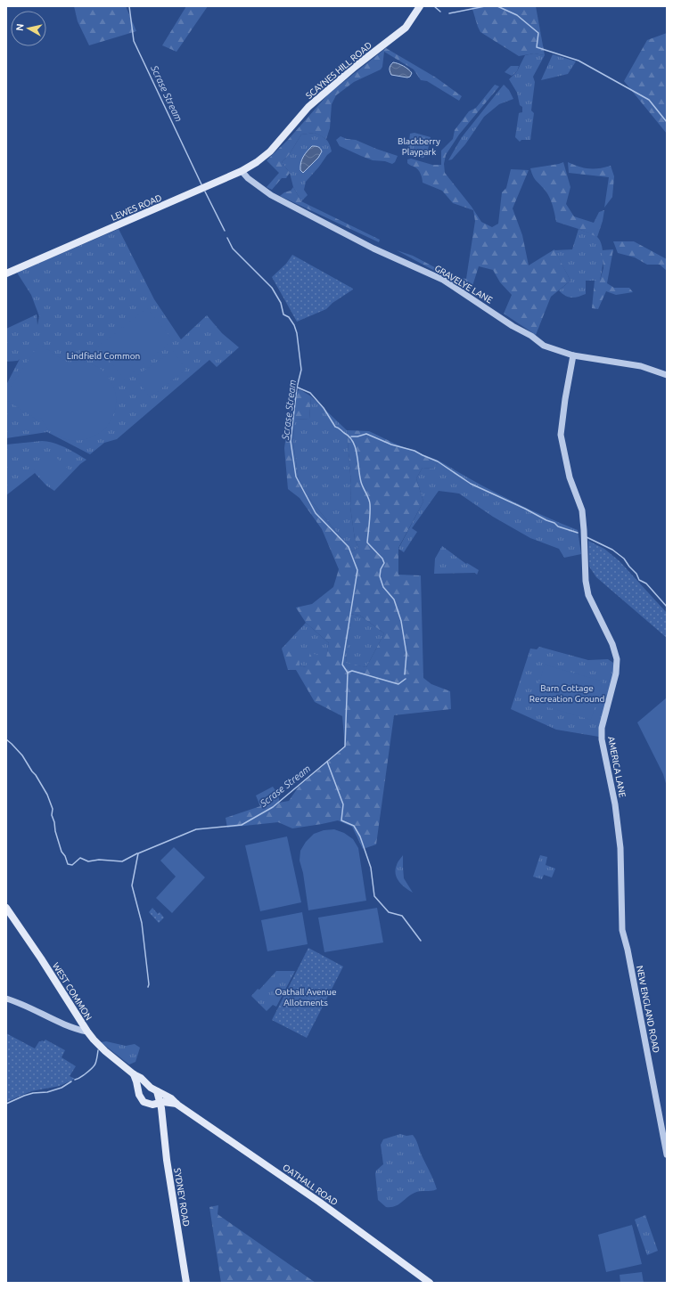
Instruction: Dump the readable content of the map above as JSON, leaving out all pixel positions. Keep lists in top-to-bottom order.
{
  "streets": {
    "main road": [
      "SCAYNES HILL ROAD",
      "LEWES ROAD",
      "WEST COMMON",
      "OATHALL ROAD",
      "SYDNEY ROAD"
    ],
    "street": ["GRAVELYE LANE", "AMERICA LANE", "NEW ENGLAND ROAD"]
  },
  "crossings": [
    ["SCAYNES HILL ROAD", "LEWES ROAD"],
    ["LEWES ROAD", "GRAVELYE LANE"],
    ["GRAVELYE LANE", "AMERICA LANE"],
    ["AMERICA LANE", "NEW ENGLAND ROAD"],
    ["WEST COMMON", "OATHALL ROAD"],
    ["WEST COMMON", "SYDNEY ROAD"],
    ["OATHALL ROAD", "SYDNEY ROAD"]
  ],
  "water": ["Scrase Stream"],
  "parks": [
    "Blackberry Playpark",
    "Lindfield Common",
    "Barn Cottage Recreation Ground",
    "Oathall Avenue Allotments"
  ],
  "north": "left"
}
